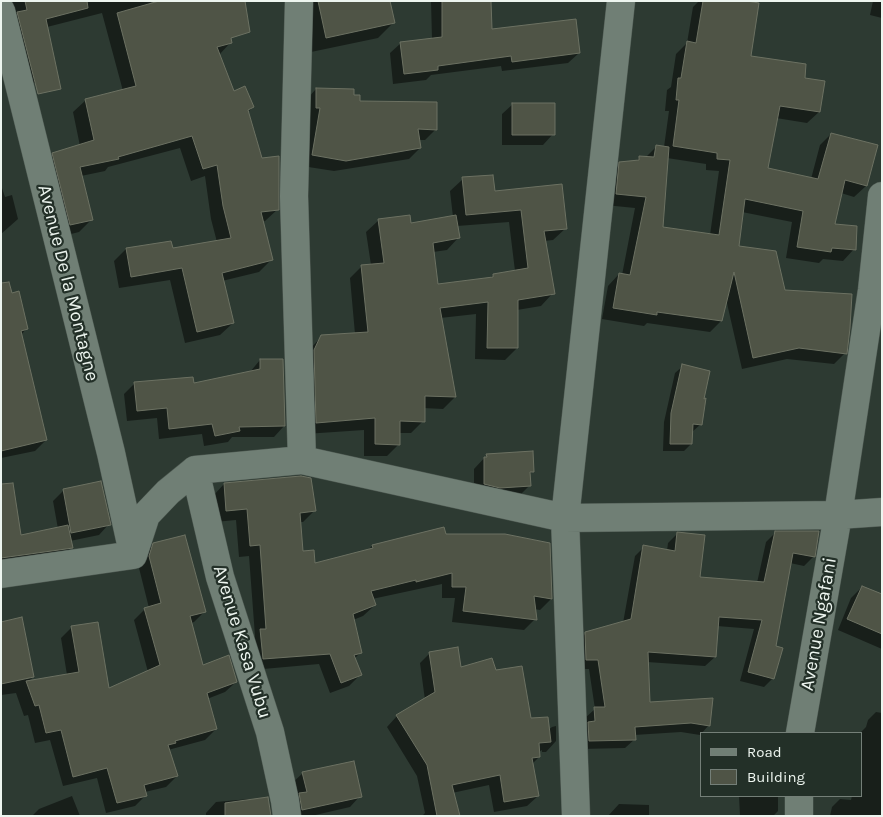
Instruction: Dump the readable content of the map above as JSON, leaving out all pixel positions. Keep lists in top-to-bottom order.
{
  "streets": {
    "street": ["Avenue De la Montagne", "Avenue Ngafani", "Avenue Kasa Vubu"]
  },
  "legend": ["Road", "Building"]
}
